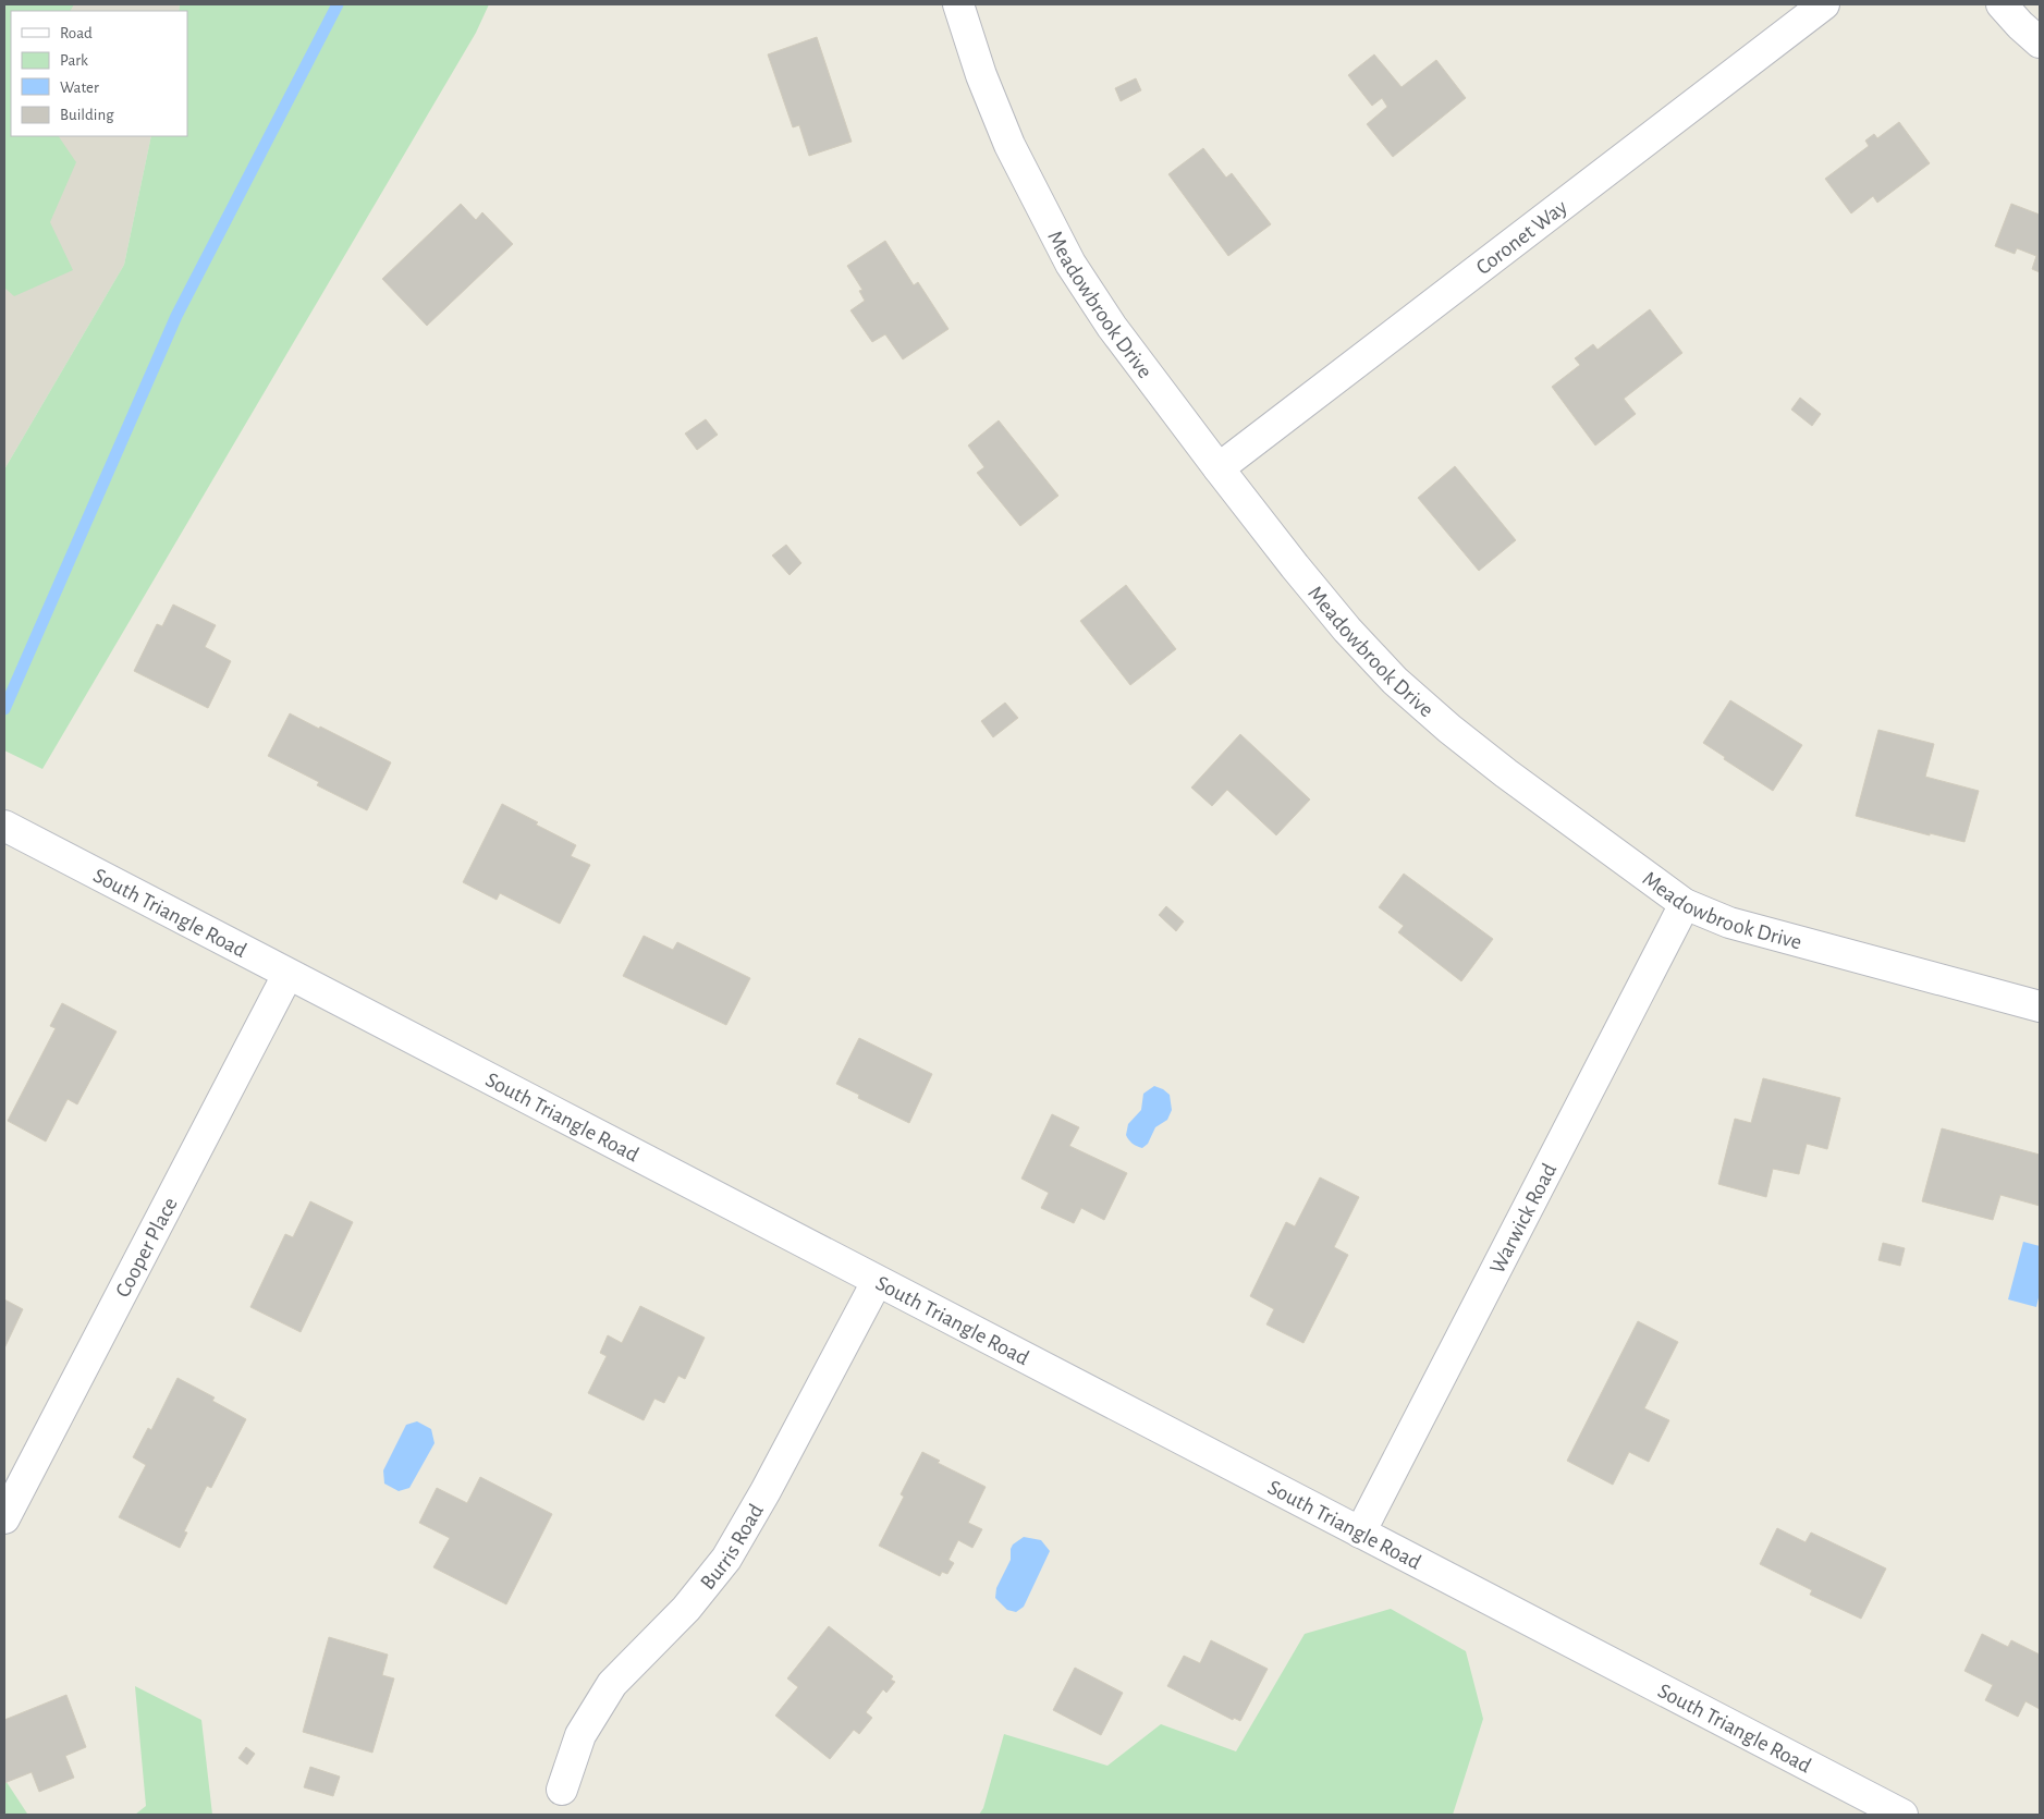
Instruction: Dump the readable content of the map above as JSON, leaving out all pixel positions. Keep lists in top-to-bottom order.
{
  "streets": {
    "street": [
      "Coronet Way",
      "Meadowbrook Drive",
      "South Triangle Road",
      "Warwick Road",
      "Cooper Place",
      "Burris Road"
    ]
  },
  "crossings": [
    ["Coronet Way", "Meadowbrook Drive"],
    ["Meadowbrook Drive", "Warwick Road"],
    ["South Triangle Road", "Warwick Road"],
    ["South Triangle Road", "Cooper Place"],
    ["South Triangle Road", "Burris Road"]
  ],
  "legend": [
    "Road",
    "Park",
    "Water",
    "Building"
  ]
}
